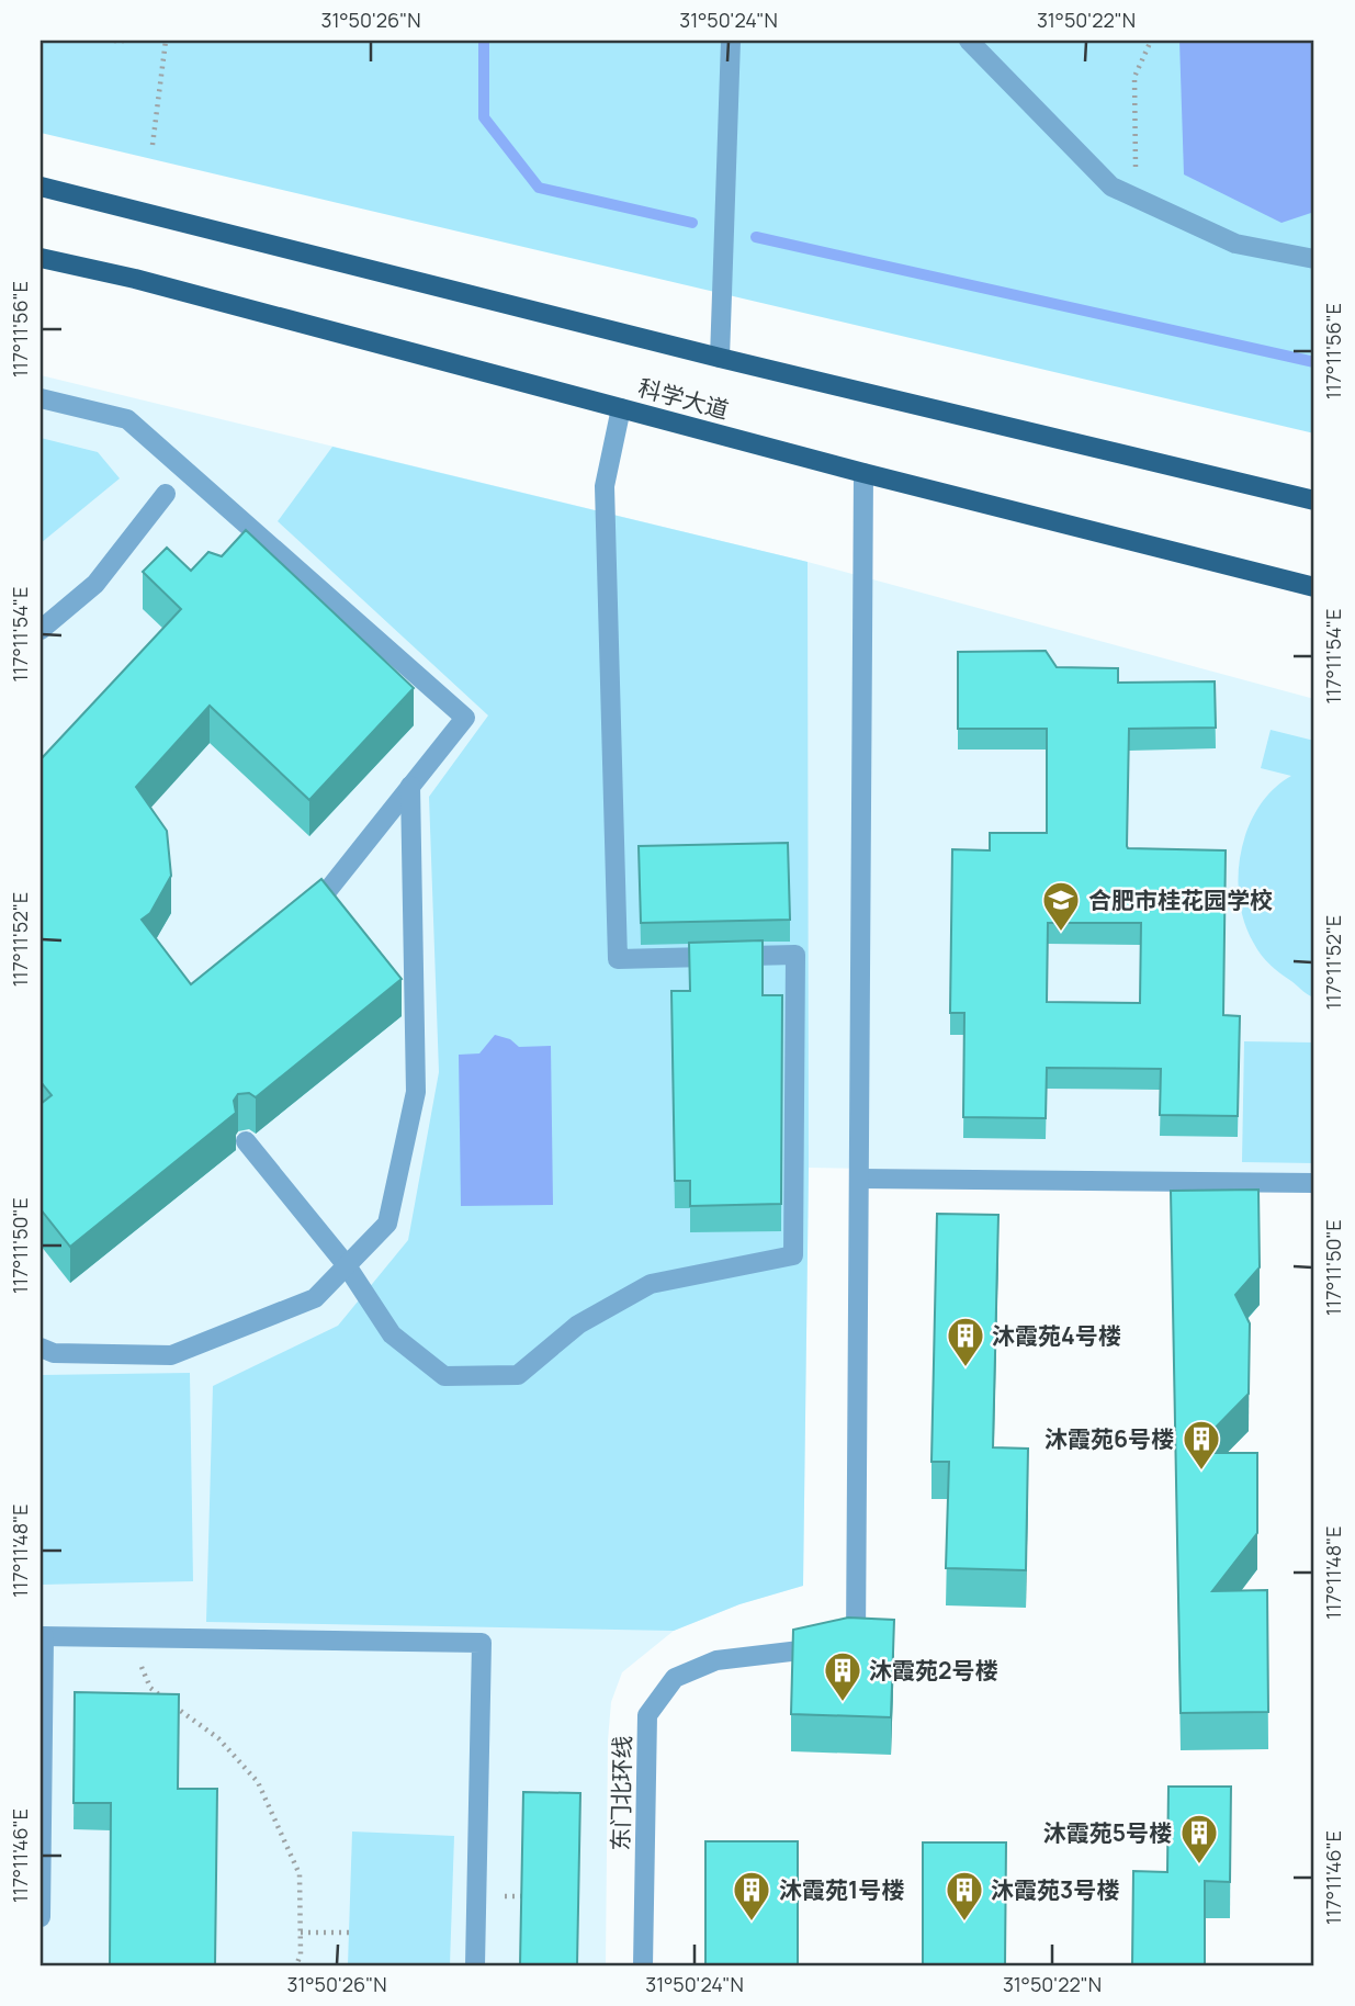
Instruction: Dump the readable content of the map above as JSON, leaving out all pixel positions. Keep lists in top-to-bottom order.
{
  "streets": {
    "main road": ["科学大道"],
    "street": ["东门北环线"]
  },
  "places": {
    "school or university": ["合肥市桂花园学校"],
    "building": [
      "沐霞苑4号楼",
      "沐霞苑6号楼",
      "沐霞苑2号楼",
      "沐霞苑5号楼",
      "沐霞苑1号楼",
      "沐霞苑3号楼"
    ]
  },
  "coordinates": [
    "31°50'26\"N",
    "31°50'24\"N",
    "31°50'22\"N",
    "117°11'56\"E",
    "117°11'54\"E",
    "117°11'52\"E",
    "117°11'50\"E",
    "117°11'48\"E",
    "117°11'46\"E"
  ]
}
